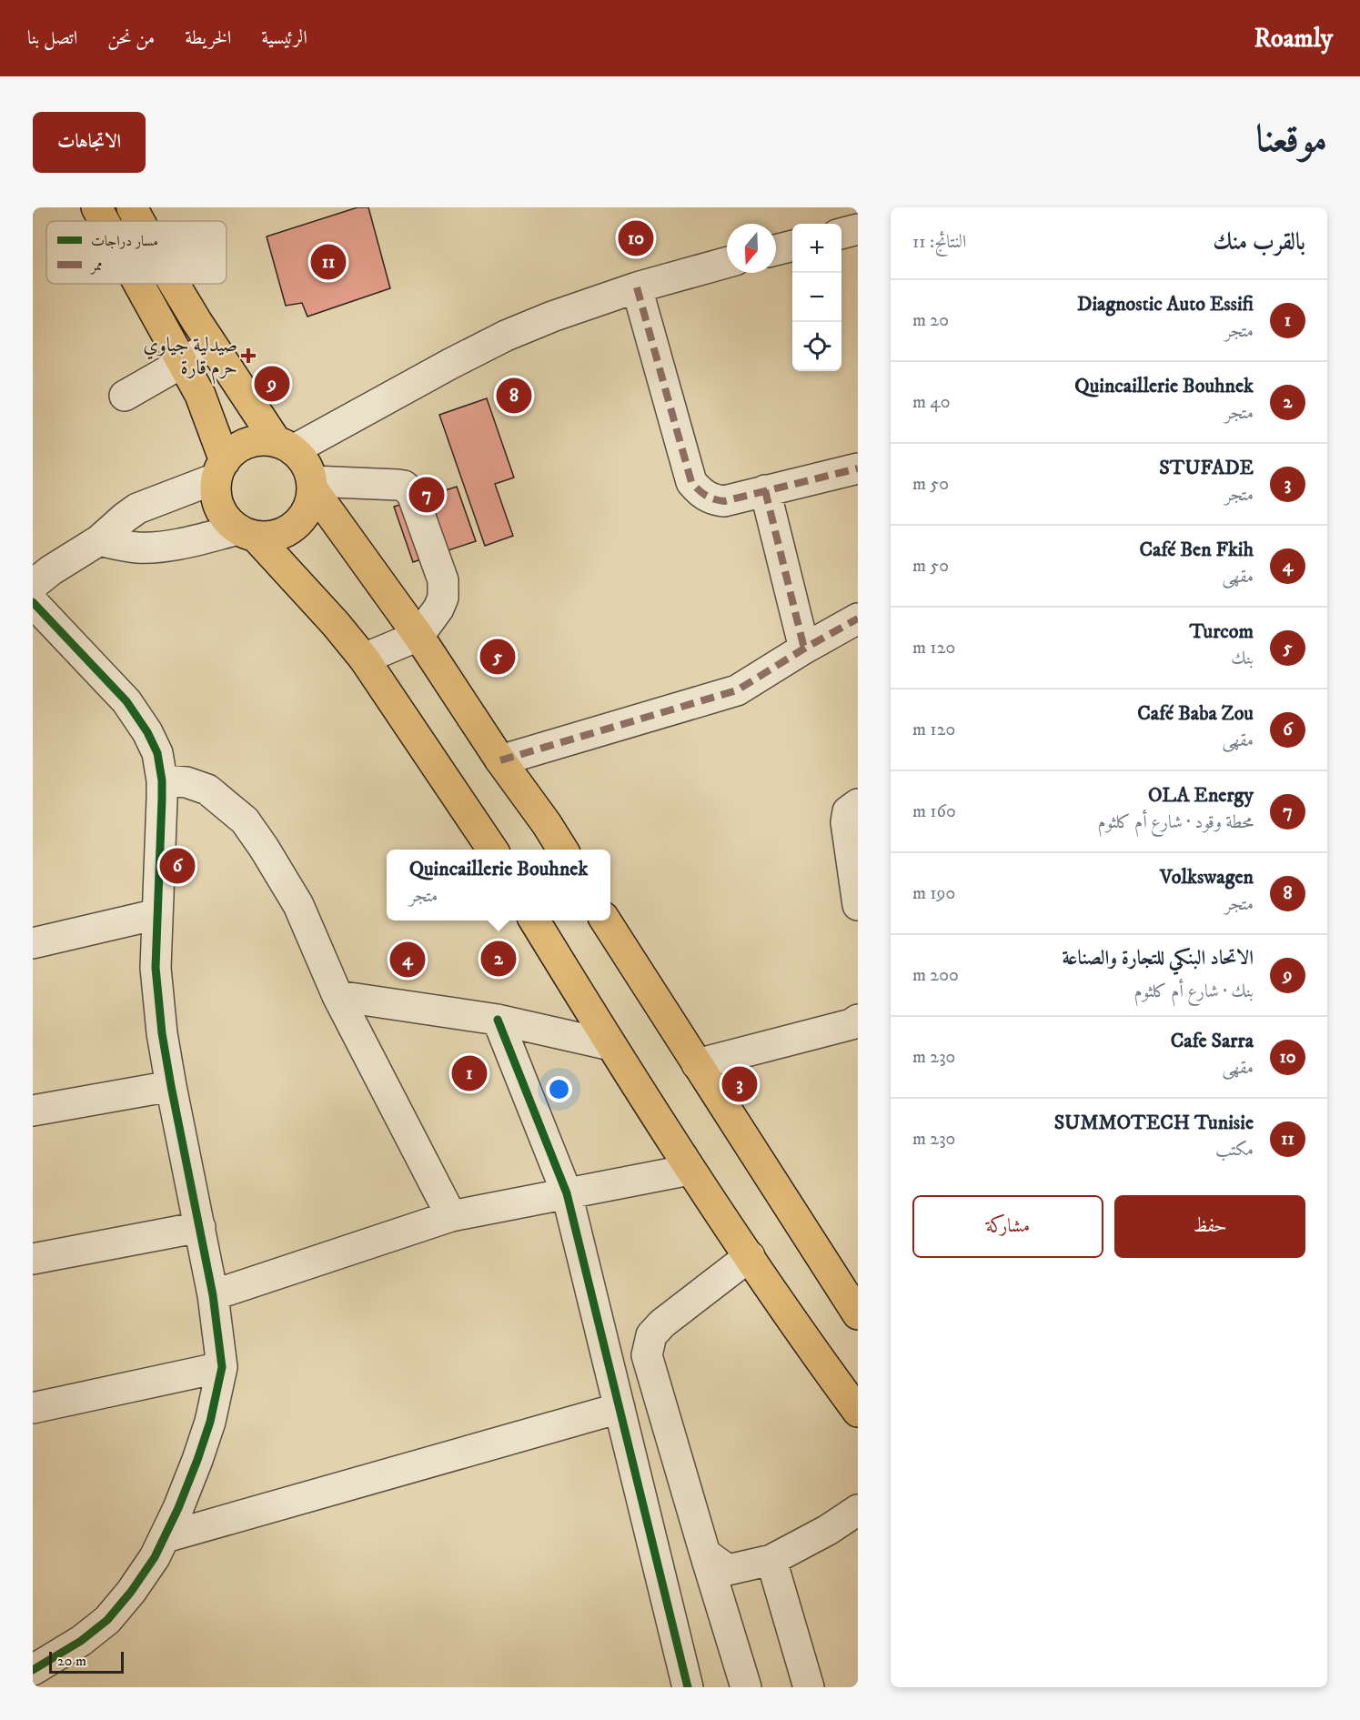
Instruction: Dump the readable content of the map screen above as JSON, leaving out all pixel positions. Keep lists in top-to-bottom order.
{
  "places": {
    "health": ["صيدلية جياوي حرم قارة"]
  },
  "legend": ["مسار دراجات", "ممر"],
  "scale_bar": "20 m",
  "north": "bottom",
  "page": {
    "header": "Roamly",
    "nav": [
      "الرئيسية",
      "الخريطة",
      "من نحن",
      "اتصل بنا"
    ],
    "title": "موقعنا",
    "buttons": [
      "الاتجاهات",
      ["حفظ", "مشاركة"]
    ],
    "heading": ["بالقرب منك", "النتائج: 11"],
    "pins": [
      "10",
      "11",
      "9",
      "8",
      "7",
      "5",
      "6",
      "2",
      "4",
      "1",
      "3"
    ],
    "map_buttons": ["+", "−"],
    "list": [
      {
        "mark": "1",
        "name": "Diagnostic Auto Essifi",
        "note": "متجر",
        "value": "20 m"
      },
      {
        "mark": "2",
        "name": "Quincaillerie Bouhnek",
        "note": "متجر",
        "value": "40 m"
      },
      {
        "mark": "3",
        "name": "STUFADE",
        "note": "متجر",
        "value": "50 m"
      },
      {
        "mark": "4",
        "name": "Café Ben Fkih",
        "note": "مقهى",
        "value": "50 m"
      },
      {
        "mark": "5",
        "name": "Turcom",
        "note": "بنك",
        "value": "120 m"
      },
      {
        "mark": "6",
        "name": "Café Baba Zou",
        "note": "مقهى",
        "value": "120 m"
      },
      {
        "mark": "7",
        "name": "OLA Energy",
        "note": "محطة وقود · شارع أم كلثوم",
        "value": "160 m"
      },
      {
        "mark": "8",
        "name": "Volkswagen",
        "note": "متجر",
        "value": "190 m"
      },
      {
        "mark": "9",
        "name": "الاتحاد البنكي للتجارة والصناعة",
        "note": "بنك · شارع أم كلثوم",
        "value": "200 m"
      },
      {
        "mark": "10",
        "name": "Cafe Sarra",
        "note": "مقهى",
        "value": "230 m"
      },
      {
        "mark": "11",
        "name": "SUMMOTECH Tunisie",
        "note": "مكتب",
        "value": "230 m"
      }
    ],
    "popup": ["Quincaillerie Bouhnek", "متجر"],
    "scale": "20 m"
  }
}
